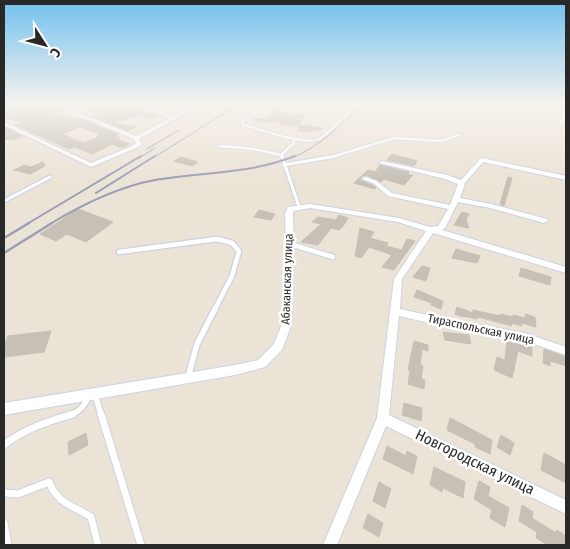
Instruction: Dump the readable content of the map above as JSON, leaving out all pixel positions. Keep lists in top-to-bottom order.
{
  "streets": {
    "street": ["Абаканская улица", "Тираспольская улица", "Новгородская улица"]
  },
  "north": "bottom right"
}
